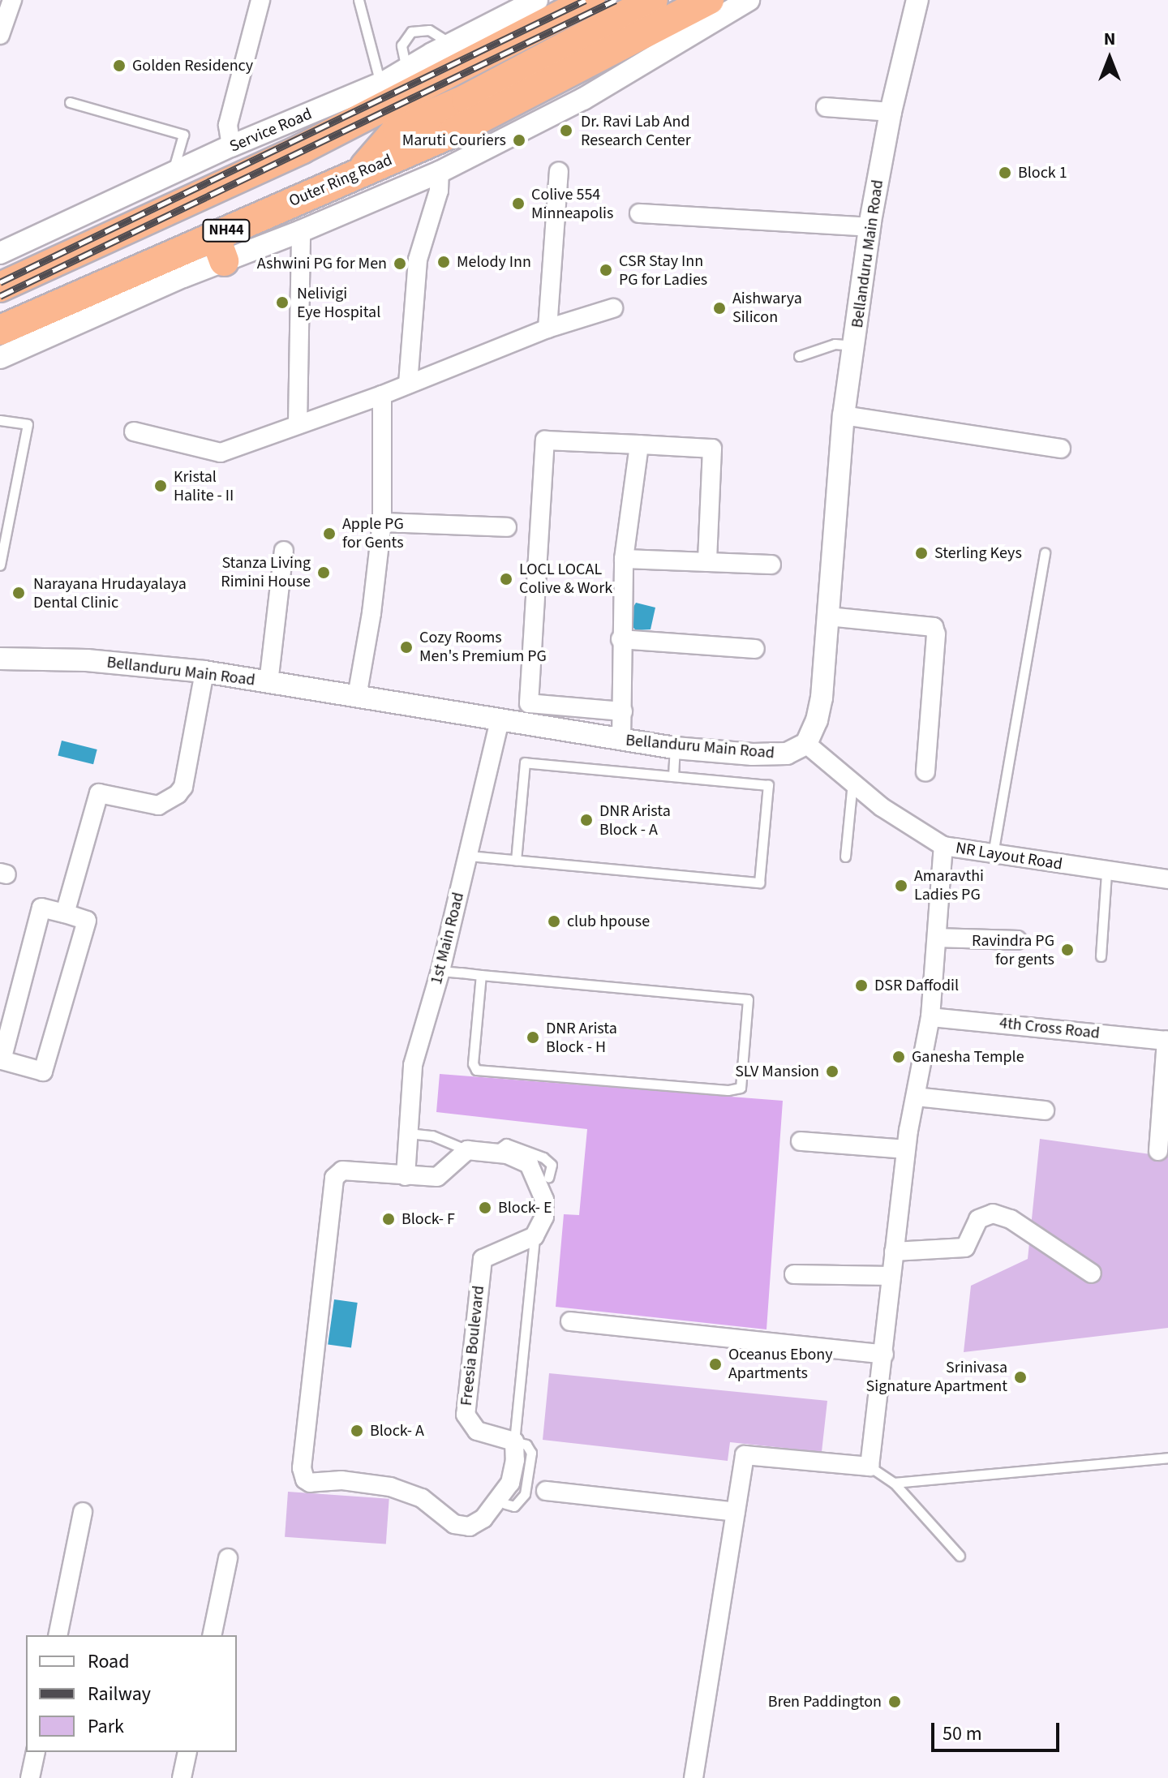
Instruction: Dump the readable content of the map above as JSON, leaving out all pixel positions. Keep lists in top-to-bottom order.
{
  "streets": {
    "highway": ["Outer Ring Road", "NH44"],
    "street": [
      "Service Road",
      "Bellanduru Main Road",
      "NR Layout Road",
      "1st Main Road",
      "4th Cross Road",
      "Freesia Boulevard"
    ]
  },
  "crossings": [
    ["Service Road", "NH44"],
    ["Bellanduru Main Road", "NR Layout Road"],
    ["Bellanduru Main Road", "1st Main Road"]
  ],
  "places": [
    "Golden Residency",
    "Dr. Ravi Lab And Research Center",
    "Maruti Couriers",
    "Block 1",
    "Colive 554 Minneapolis",
    "Melody Inn",
    "Ashwini PG for Men",
    "CSR Stay Inn PG for Ladies",
    "Nelivigi Eye Hospital",
    "Aishwarya Silicon",
    "Kristal Halite - II",
    "Apple PG for Gents",
    "Sterling Keys",
    "Stanza Living Rimini House",
    "LOCL LOCAL Colive & Work",
    "Narayana Hrudayalaya Dental Clinic",
    "Cozy Rooms Men's Premium PG",
    "DNR Arista Block - A",
    "Amaravthi Ladies PG",
    "club hpouse",
    "Ravindra PG for gents",
    "DSR Daffodil",
    "DNR Arista Block - H",
    "Ganesha Temple",
    "SLV Mansion",
    "Block- E",
    "Block- F",
    "Oceanus Ebony Apartments",
    "Srinivasa Signature Apartment",
    "Block- A",
    "Bren Paddington"
  ],
  "legend": ["Road", "Railway", "Park"],
  "scale_bar": "50 m",
  "north": "top"
}
